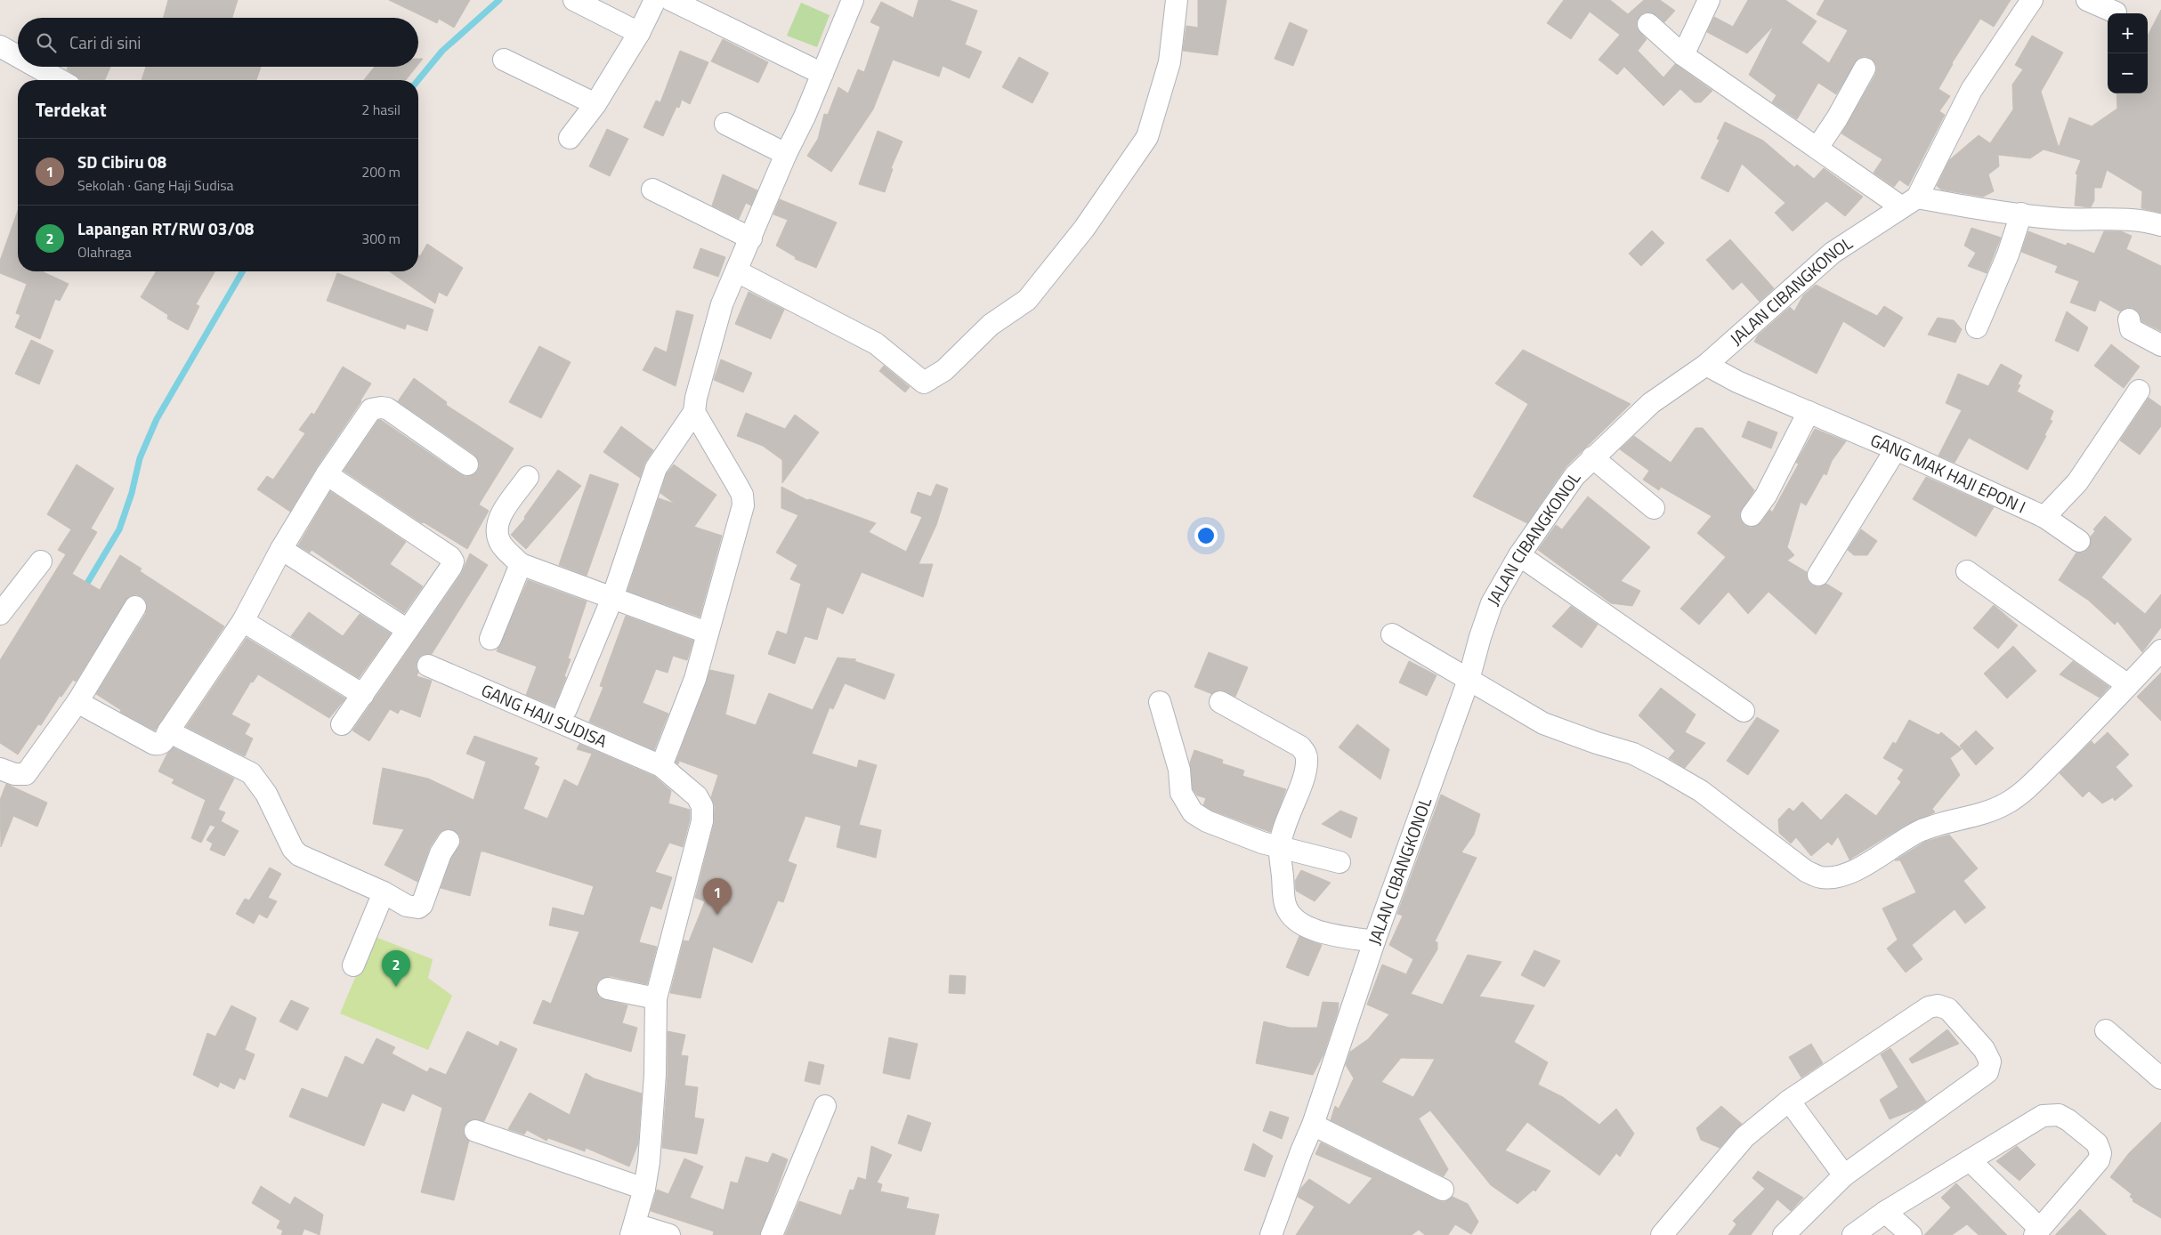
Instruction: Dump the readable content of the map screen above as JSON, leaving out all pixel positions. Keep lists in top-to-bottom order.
{
  "streets": {
    "street": ["JALAN CIBANGKONOL", "GANG MAK HAJI EPON I", "GANG HAJI SUDISA"]
  },
  "crossings": [
    ["JALAN CIBANGKONOL", "GANG MAK HAJI EPON I"]
  ],
  "page": {
    "map_buttons": ["+", "−"],
    "search": "Cari di sini",
    "heading": ["Terdekat", "2 hasil"],
    "list": [
      {
        "mark": "1",
        "name": "SD Cibiru 08",
        "note": "Sekolah · Gang Haji Sudisa",
        "value": "200 m"
      },
      {
        "mark": "2",
        "name": "Lapangan RT/RW 03/08",
        "note": "Olahraga",
        "value": "300 m"
      }
    ],
    "pins": ["1", "2"]
  }
}
